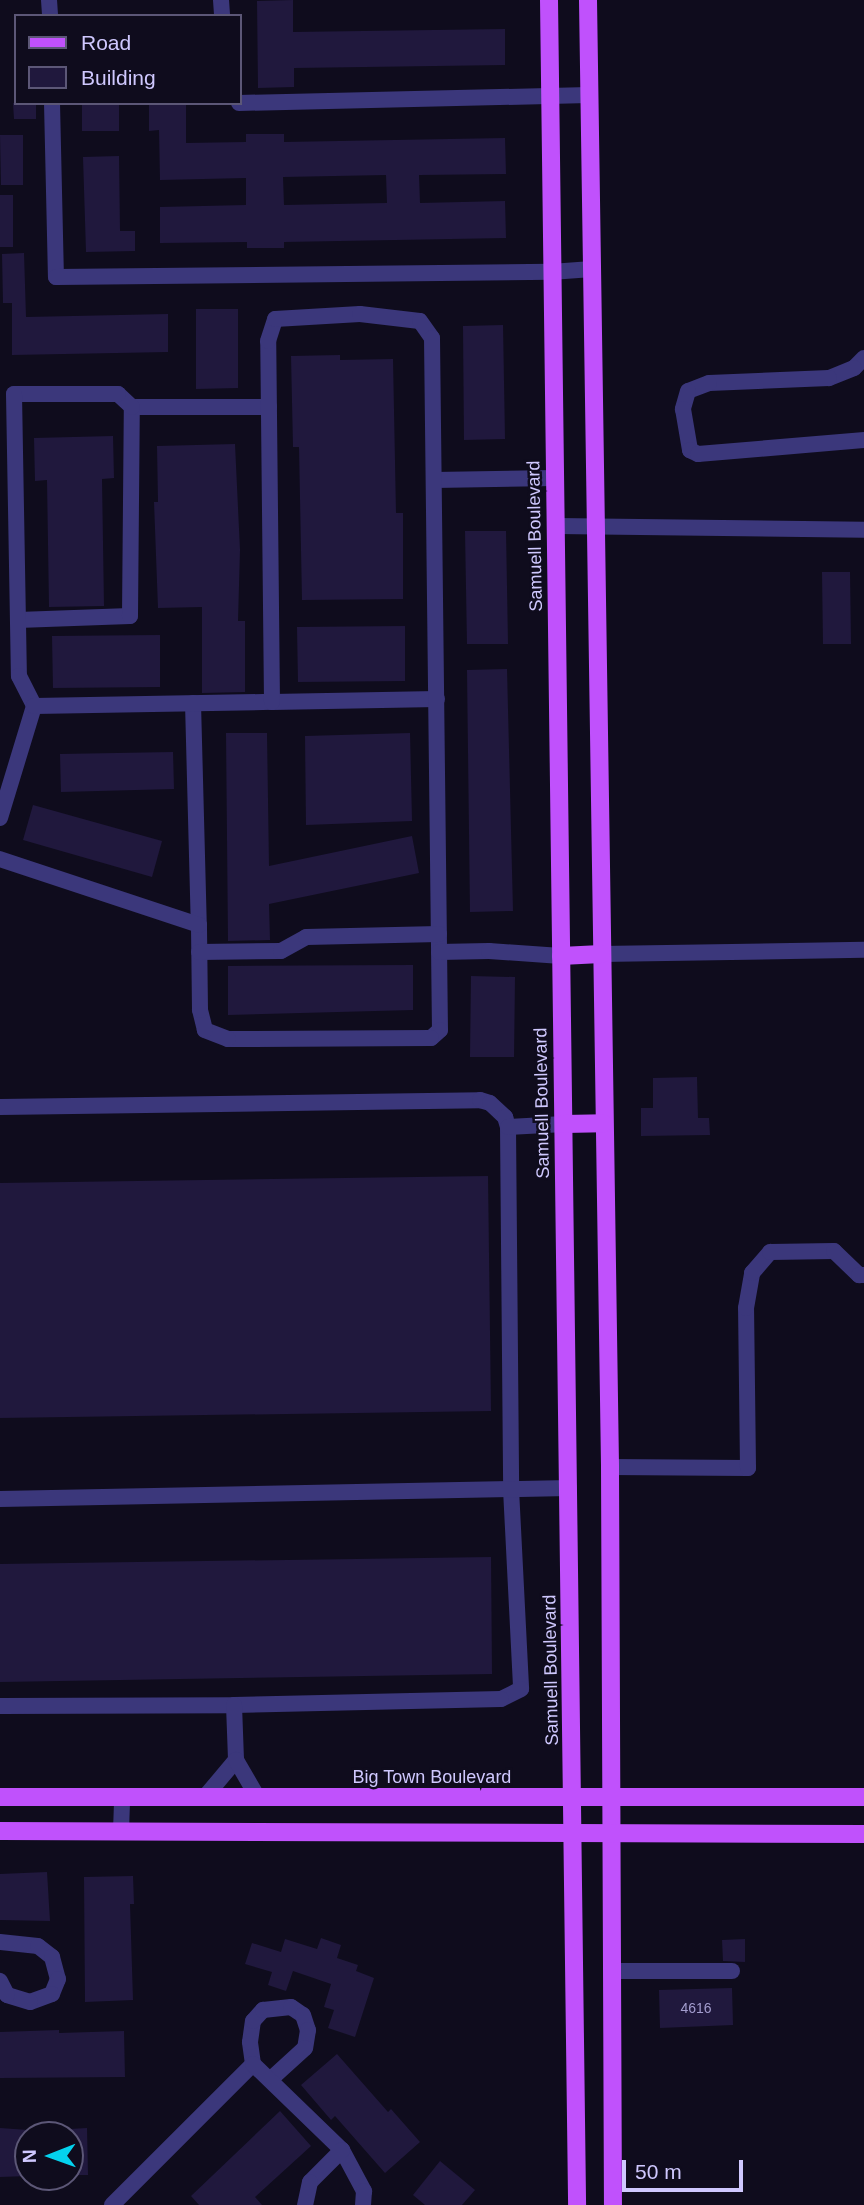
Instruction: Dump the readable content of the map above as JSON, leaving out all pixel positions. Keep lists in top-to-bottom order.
{
  "streets": {
    "main road": ["Samuell Boulevard", "Big Town Boulevard"]
  },
  "crossings": [
    ["Samuell Boulevard", "Big Town Boulevard"]
  ],
  "house_numbers": ["4616"],
  "legend": ["Road", "Building"],
  "scale_bar": "50 m",
  "north": "left"
}
